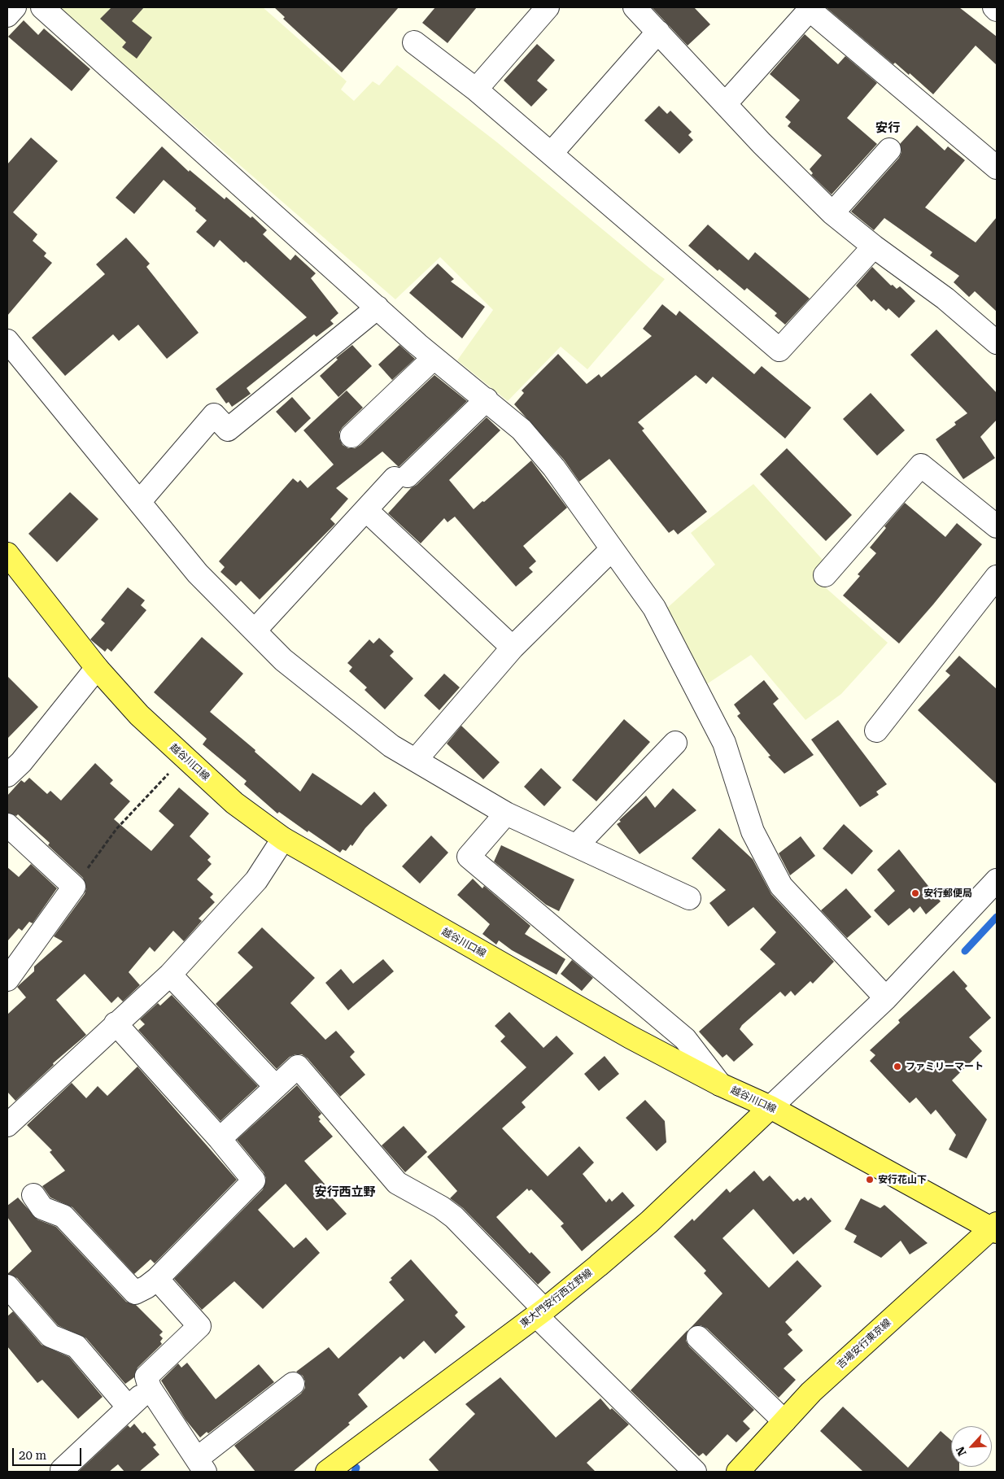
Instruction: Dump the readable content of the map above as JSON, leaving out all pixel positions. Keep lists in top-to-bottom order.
{
  "streets": {
    "main road": ["越谷川口線", "東大門安行西立野線", "吉場安行東京線"]
  },
  "crossings": [
    ["越谷川口線", "東大門安行西立野線"],
    ["越谷川口線", "吉場安行東京線"]
  ],
  "districts": ["安行", "安行西立野"],
  "places": ["安行郵便局", "ファミリーマート", "安行花山下"],
  "scale_bar": "20 m",
  "north": "bottom left"
}
